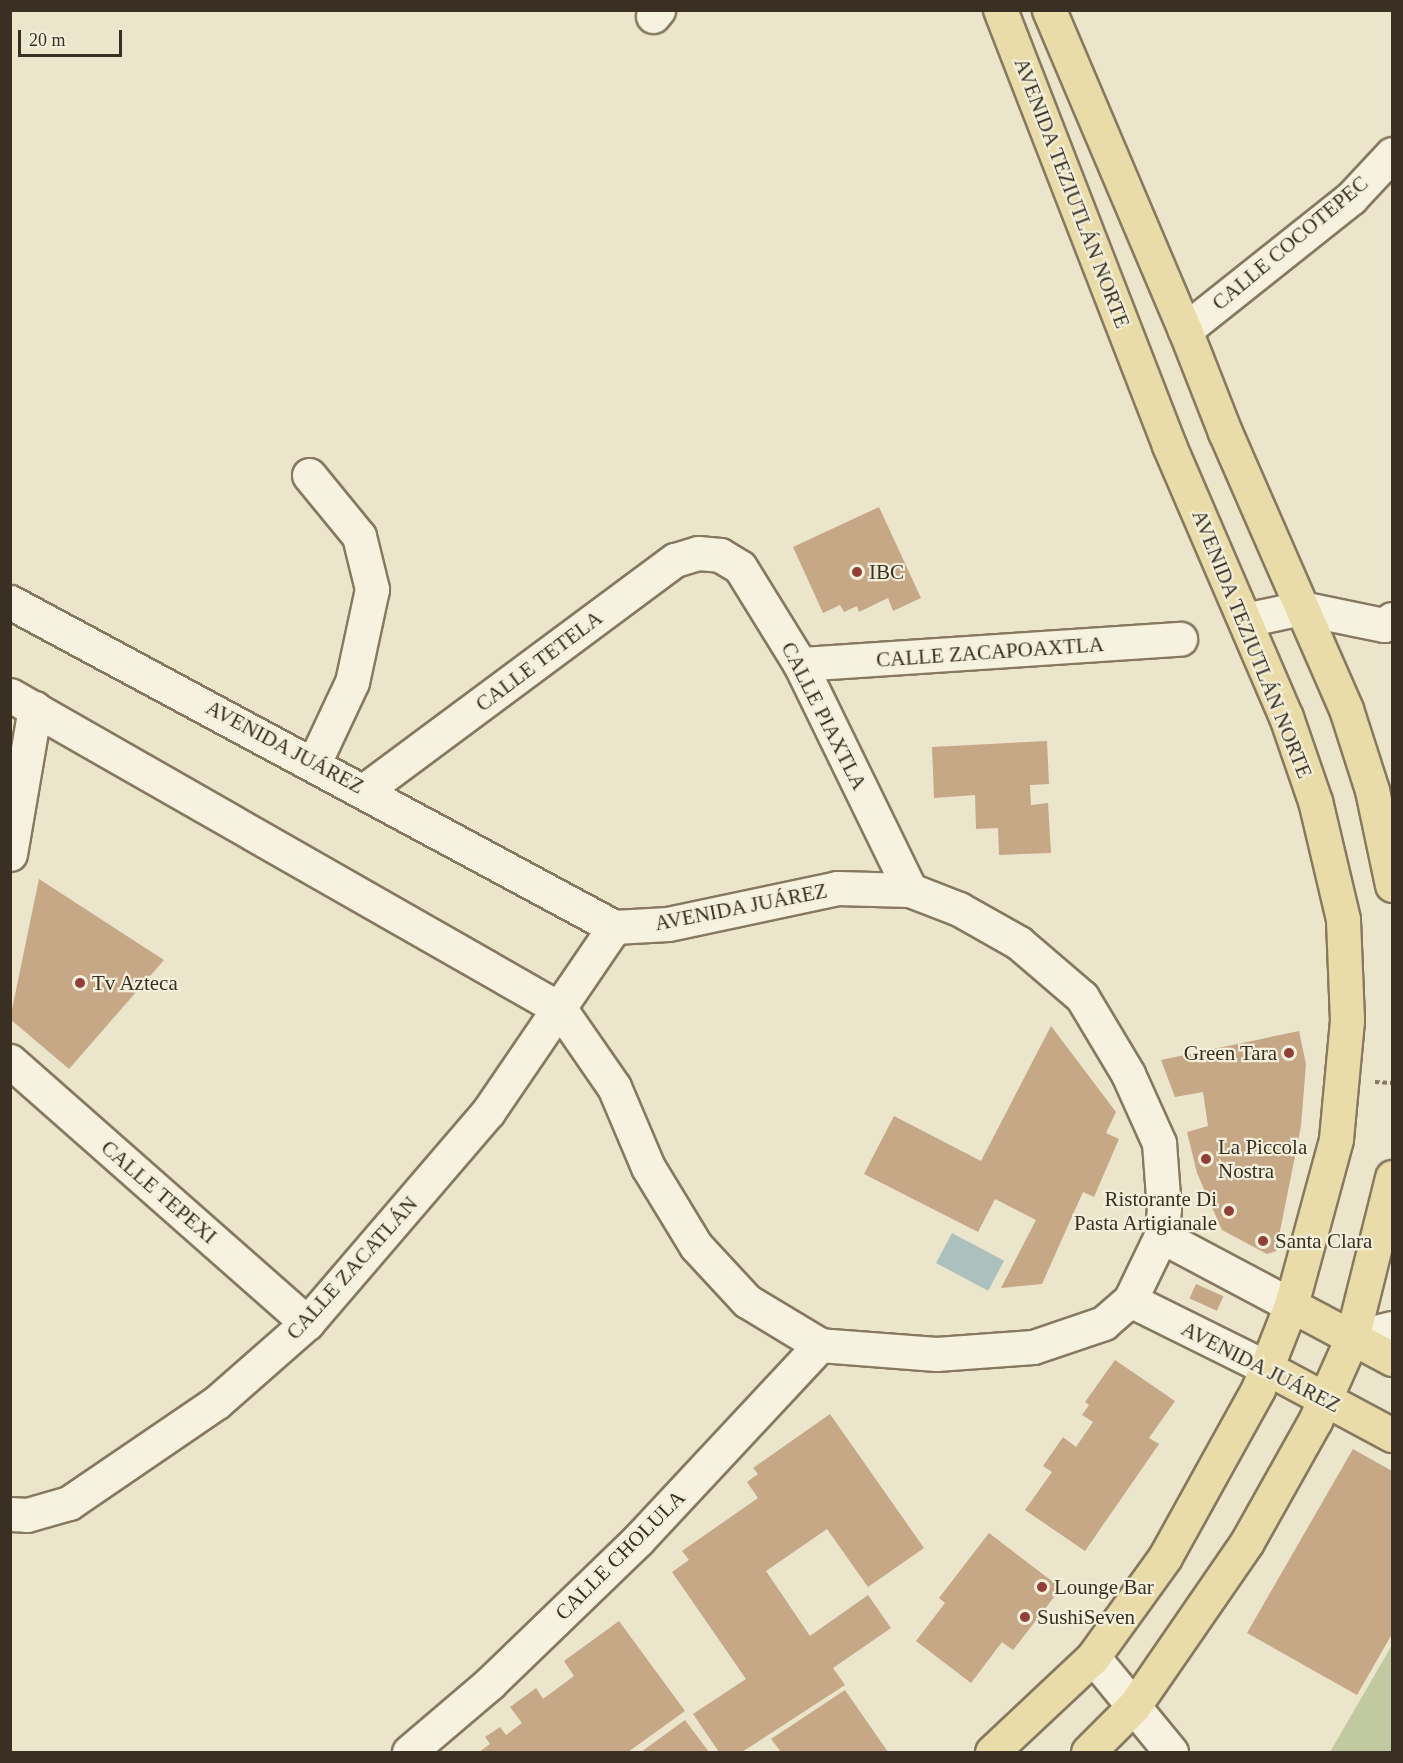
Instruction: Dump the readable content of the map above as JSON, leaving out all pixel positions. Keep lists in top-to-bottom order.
{
  "streets": {
    "main road": ["AVENIDA TEZIUTLÁN NORTE", "AVENIDA JUÁREZ"],
    "street": [
      "CALLE COCOTEPEC",
      "CALLE ZACAPOAXTLA",
      "CALLE TETELA",
      "CALLE PIAXTLA",
      "CALLE TEPEXI",
      "CALLE ZACATLÁN",
      "CALLE CHOLULA"
    ]
  },
  "crossings": [
    ["AVENIDA TEZIUTLÁN NORTE", "AVENIDA JUÁREZ"],
    ["CALLE ZACAPOAXTLA", "CALLE PIAXTLA"],
    ["CALLE TETELA", "CALLE PIAXTLA"],
    ["CALLE TETELA", "AVENIDA JUÁREZ"],
    ["CALLE PIAXTLA", "AVENIDA JUÁREZ"],
    ["AVENIDA JUÁREZ", "CALLE ZACATLÁN"],
    ["AVENIDA JUÁREZ", "CALLE CHOLULA"],
    ["CALLE TEPEXI", "CALLE ZACATLÁN"]
  ],
  "places": [
    "IBC",
    "Tv Azteca",
    "Green Tara",
    "La Piccola Nostra",
    "Ristorante Di Pasta Artigianale",
    "Santa Clara",
    "Lounge Bar",
    "SushiSeven"
  ],
  "scale_bar": "20 m"
}
